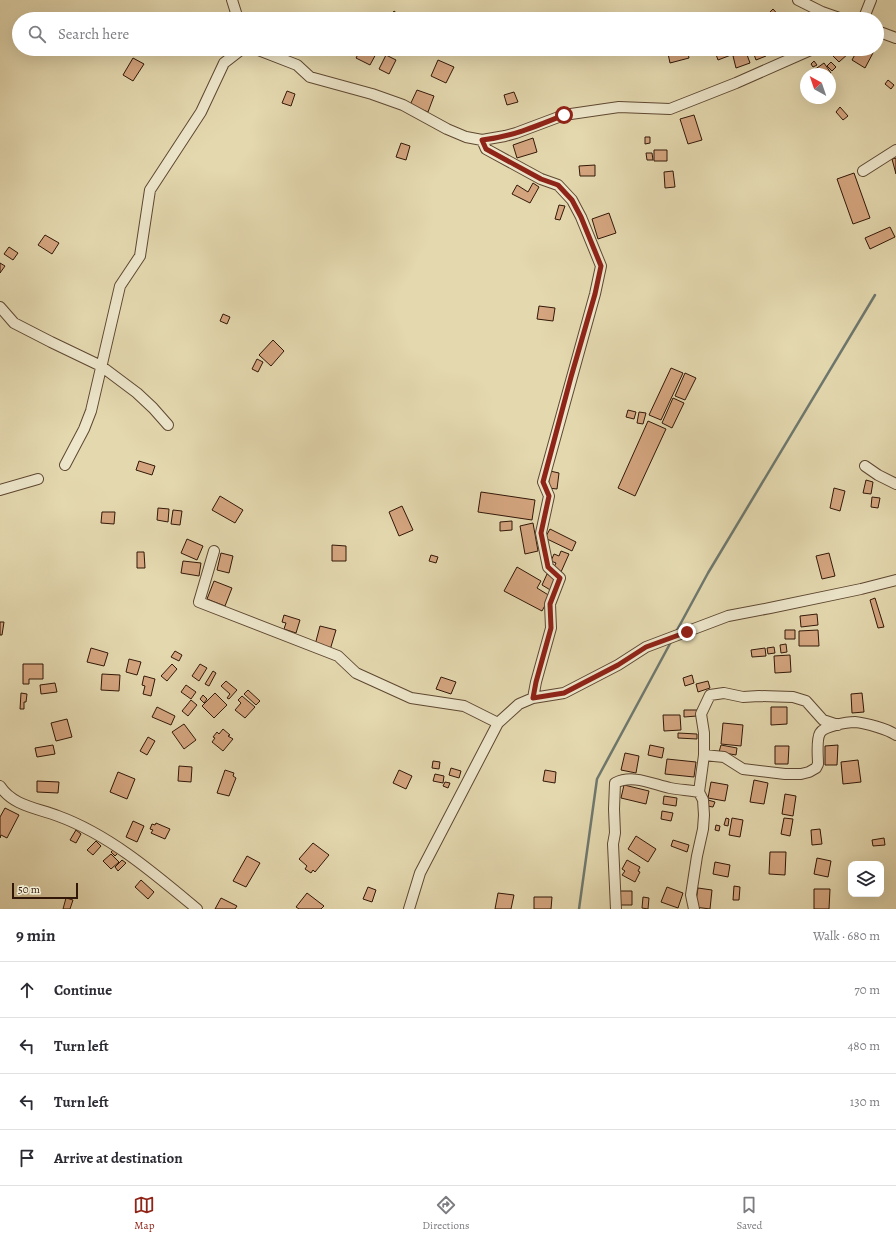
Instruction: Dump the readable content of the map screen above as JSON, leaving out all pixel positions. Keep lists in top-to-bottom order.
{
  "scale_bar": "50 m",
  "north": "top left",
  "page": {
    "search": "Search here",
    "scale": "50 m",
    "heading": ["9 min", "Walk · 680 m"],
    "list": [
      ["Continue", "70 m"],
      ["Turn left", "480 m"],
      ["Turn left", "130 m"],
      "Arrive at destination"
    ],
    "nav": ["Map", "Directions", "Saved"]
  }
}
